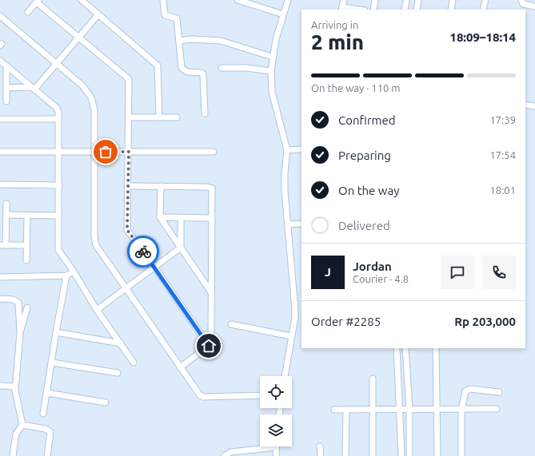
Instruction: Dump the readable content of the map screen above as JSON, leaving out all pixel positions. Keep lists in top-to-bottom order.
{
  "page": {
    "heading": ["2 min", "Arriving in", "18:09–18:14"],
    "panel": [
      "Jordan",
      "Courier · 4.8",
      "Order #2285",
      "Rp 203,000"
    ],
    "bar": "On the way · 110 m",
    "list": [
      ["Confirmed", "17:39"],
      ["Preparing", "17:54"],
      ["On the way", "18:01"],
      "Delivered"
    ],
    "round": "J"
  }
}
